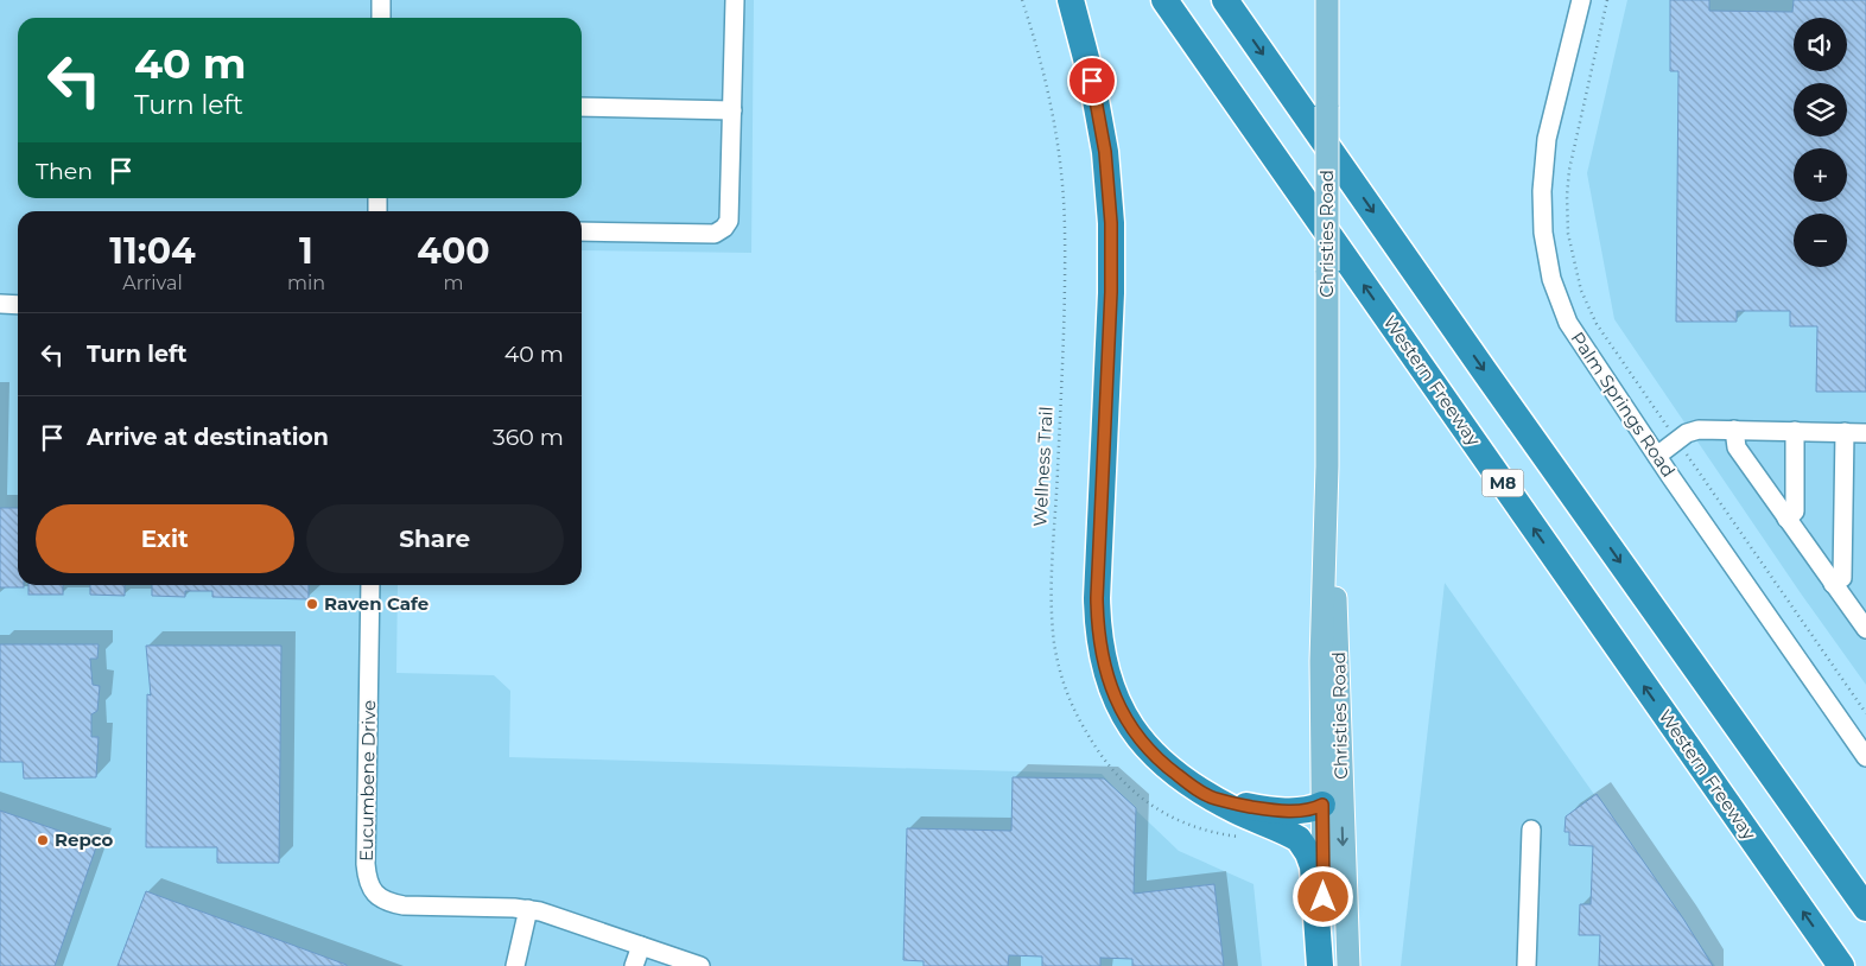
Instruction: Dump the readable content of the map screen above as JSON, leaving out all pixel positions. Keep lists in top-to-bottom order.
{
  "streets": {
    "highway": ["Western Freeway", "M8"],
    "main road": ["Christies Road"],
    "street": ["Palm Springs Road", "Eucumbene Drive"],
    "path": ["Wellness Trail"]
  },
  "places": ["Raven Cafe", "Repco"],
  "page": {
    "map_buttons": ["+", "−"],
    "turn": ["40 m", "Turn left"],
    "then": "Then",
    "eta": [
      "11:04",
      "Arrival",
      "1",
      "min",
      "400",
      "m"
    ],
    "list": [
      {
        "name": "Turn left",
        "value": "40 m"
      },
      {
        "name": "Arrive at destination",
        "value": "360 m"
      }
    ],
    "buttons": ["Exit", "Share"]
  }
}
